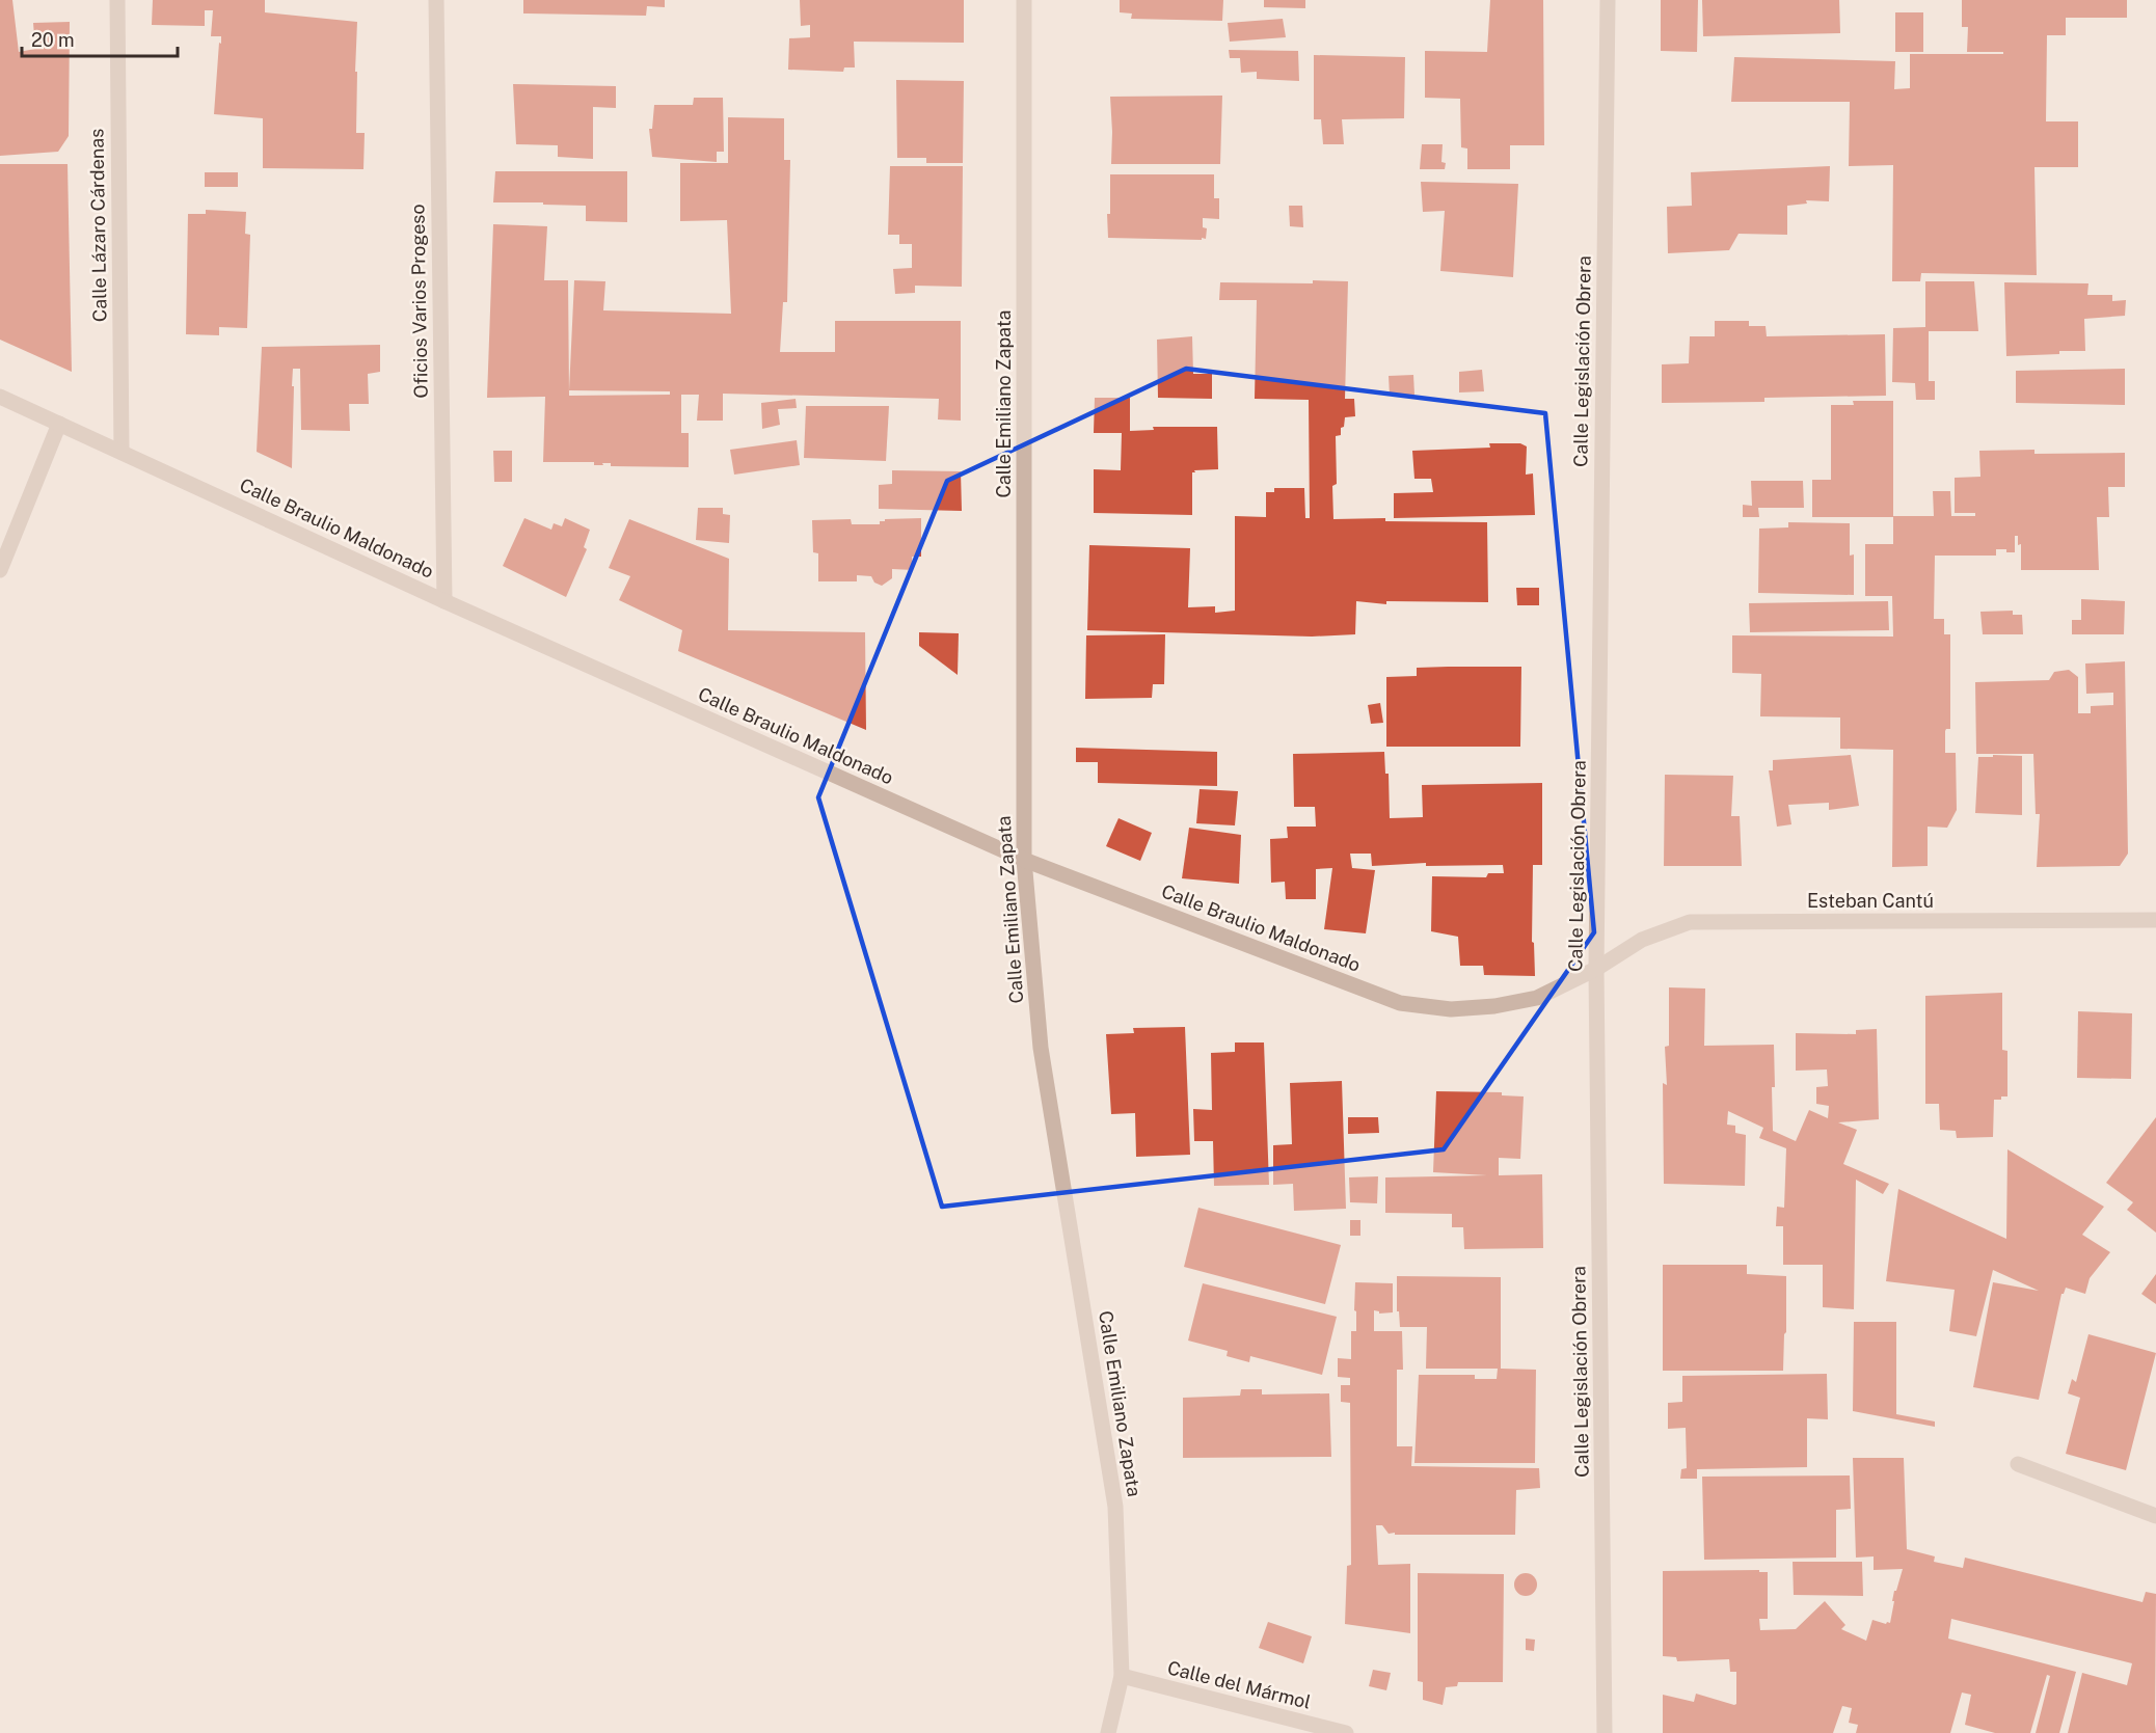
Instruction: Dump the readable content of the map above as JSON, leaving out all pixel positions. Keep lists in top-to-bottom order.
{
  "streets": {
    "street": [
      "Calle Lázaro Cárdenas",
      "Oficios Varios Progeso",
      "Calle Legislación Obrera",
      "Calle Emiliano Zapata",
      "Calle Braulio Maldonado",
      "Esteban Cantú",
      "Calle del Mármol"
    ]
  },
  "crossings": [
    ["Calle Lázaro Cárdenas", "Calle Braulio Maldonado"],
    ["Oficios Varios Progeso", "Calle Braulio Maldonado"],
    ["Calle Legislación Obrera", "Calle Braulio Maldonado"],
    ["Calle Legislación Obrera", "Esteban Cantú"],
    ["Calle Emiliano Zapata", "Calle Braulio Maldonado"],
    ["Calle Emiliano Zapata", "Calle del Mármol"],
    ["Calle Braulio Maldonado", "Esteban Cantú"]
  ],
  "scale_bar": "20 m"
}
